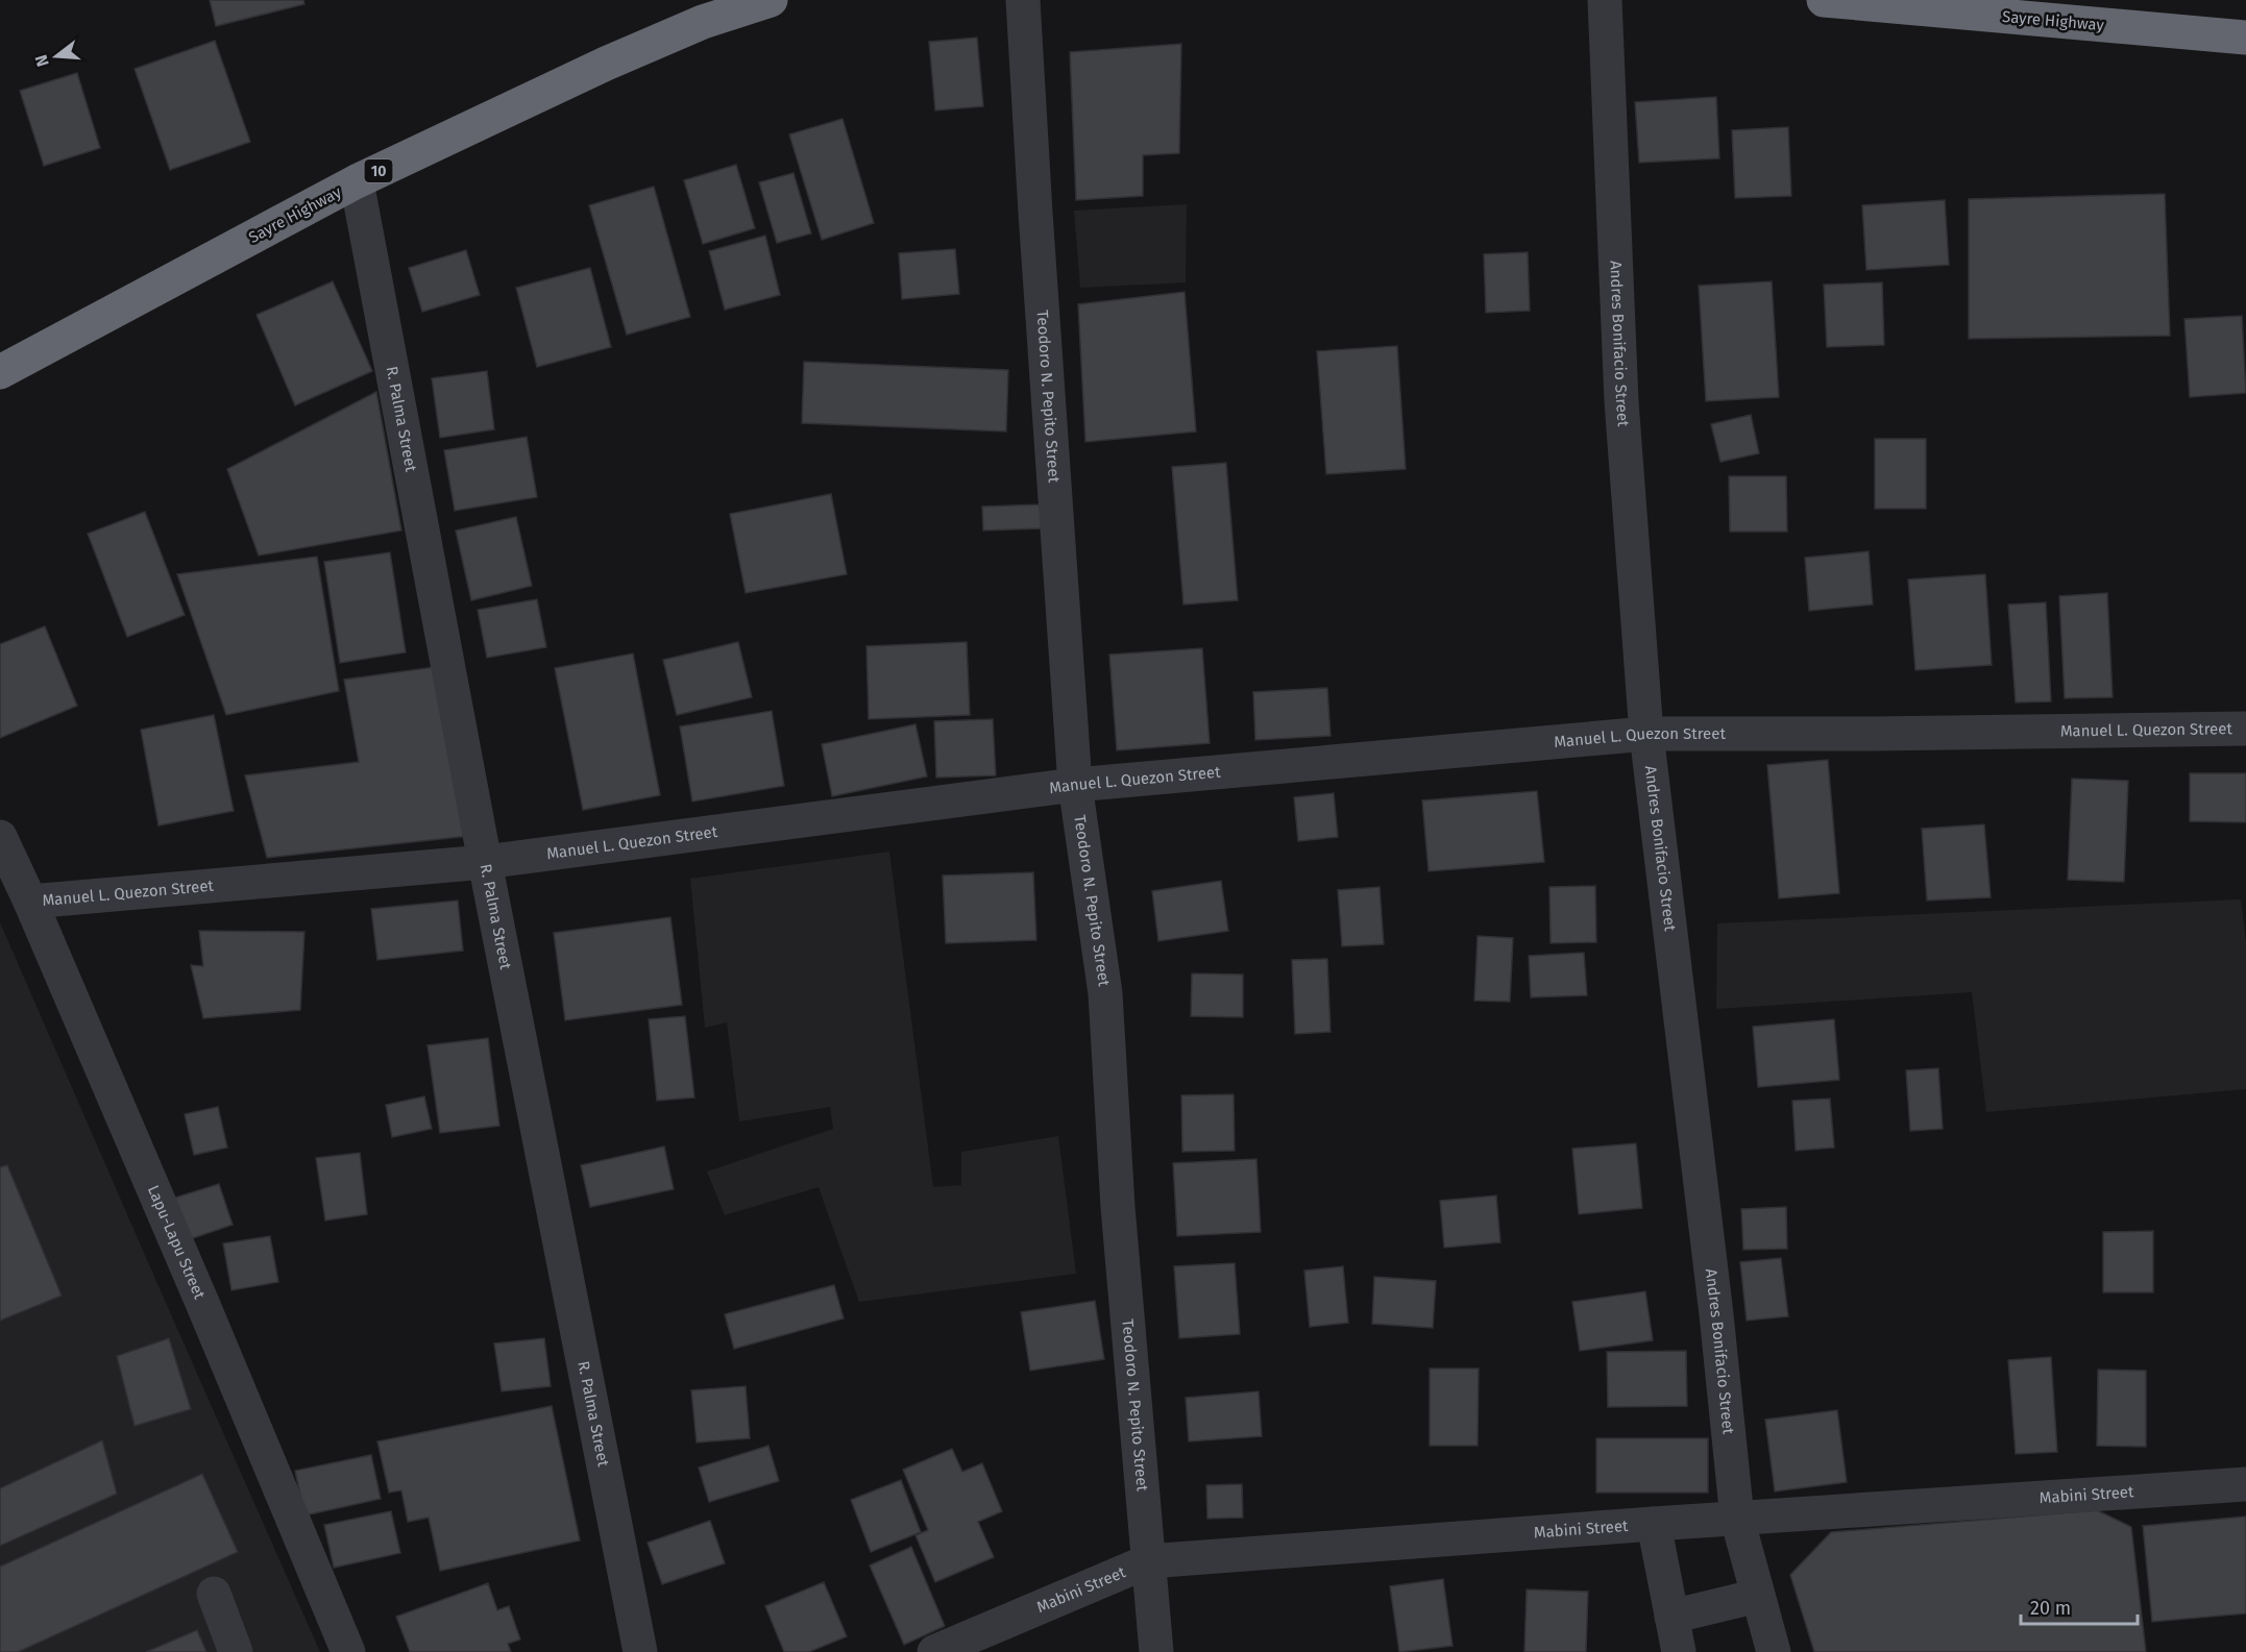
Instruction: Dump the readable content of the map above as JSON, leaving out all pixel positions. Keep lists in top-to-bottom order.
{
  "streets": {
    "highway": ["Sayre Highway", "10"],
    "street": [
      "Andres Bonifacio Street",
      "Teodoro N. Pepito Street",
      "R. Palma Street",
      "Manuel L. Quezon Street",
      "Lapu-Lapu Street",
      "Mabini Street"
    ]
  },
  "crossings": [
    ["Sayre Highway", "R. Palma Street"],
    ["Andres Bonifacio Street", "Manuel L. Quezon Street"],
    ["Andres Bonifacio Street", "Mabini Street"],
    ["Teodoro N. Pepito Street", "Manuel L. Quezon Street"],
    ["Teodoro N. Pepito Street", "Mabini Street"],
    ["R. Palma Street", "Manuel L. Quezon Street"],
    ["Manuel L. Quezon Street", "Lapu-Lapu Street"]
  ],
  "scale_bar": "20 m",
  "north": "left"
}
